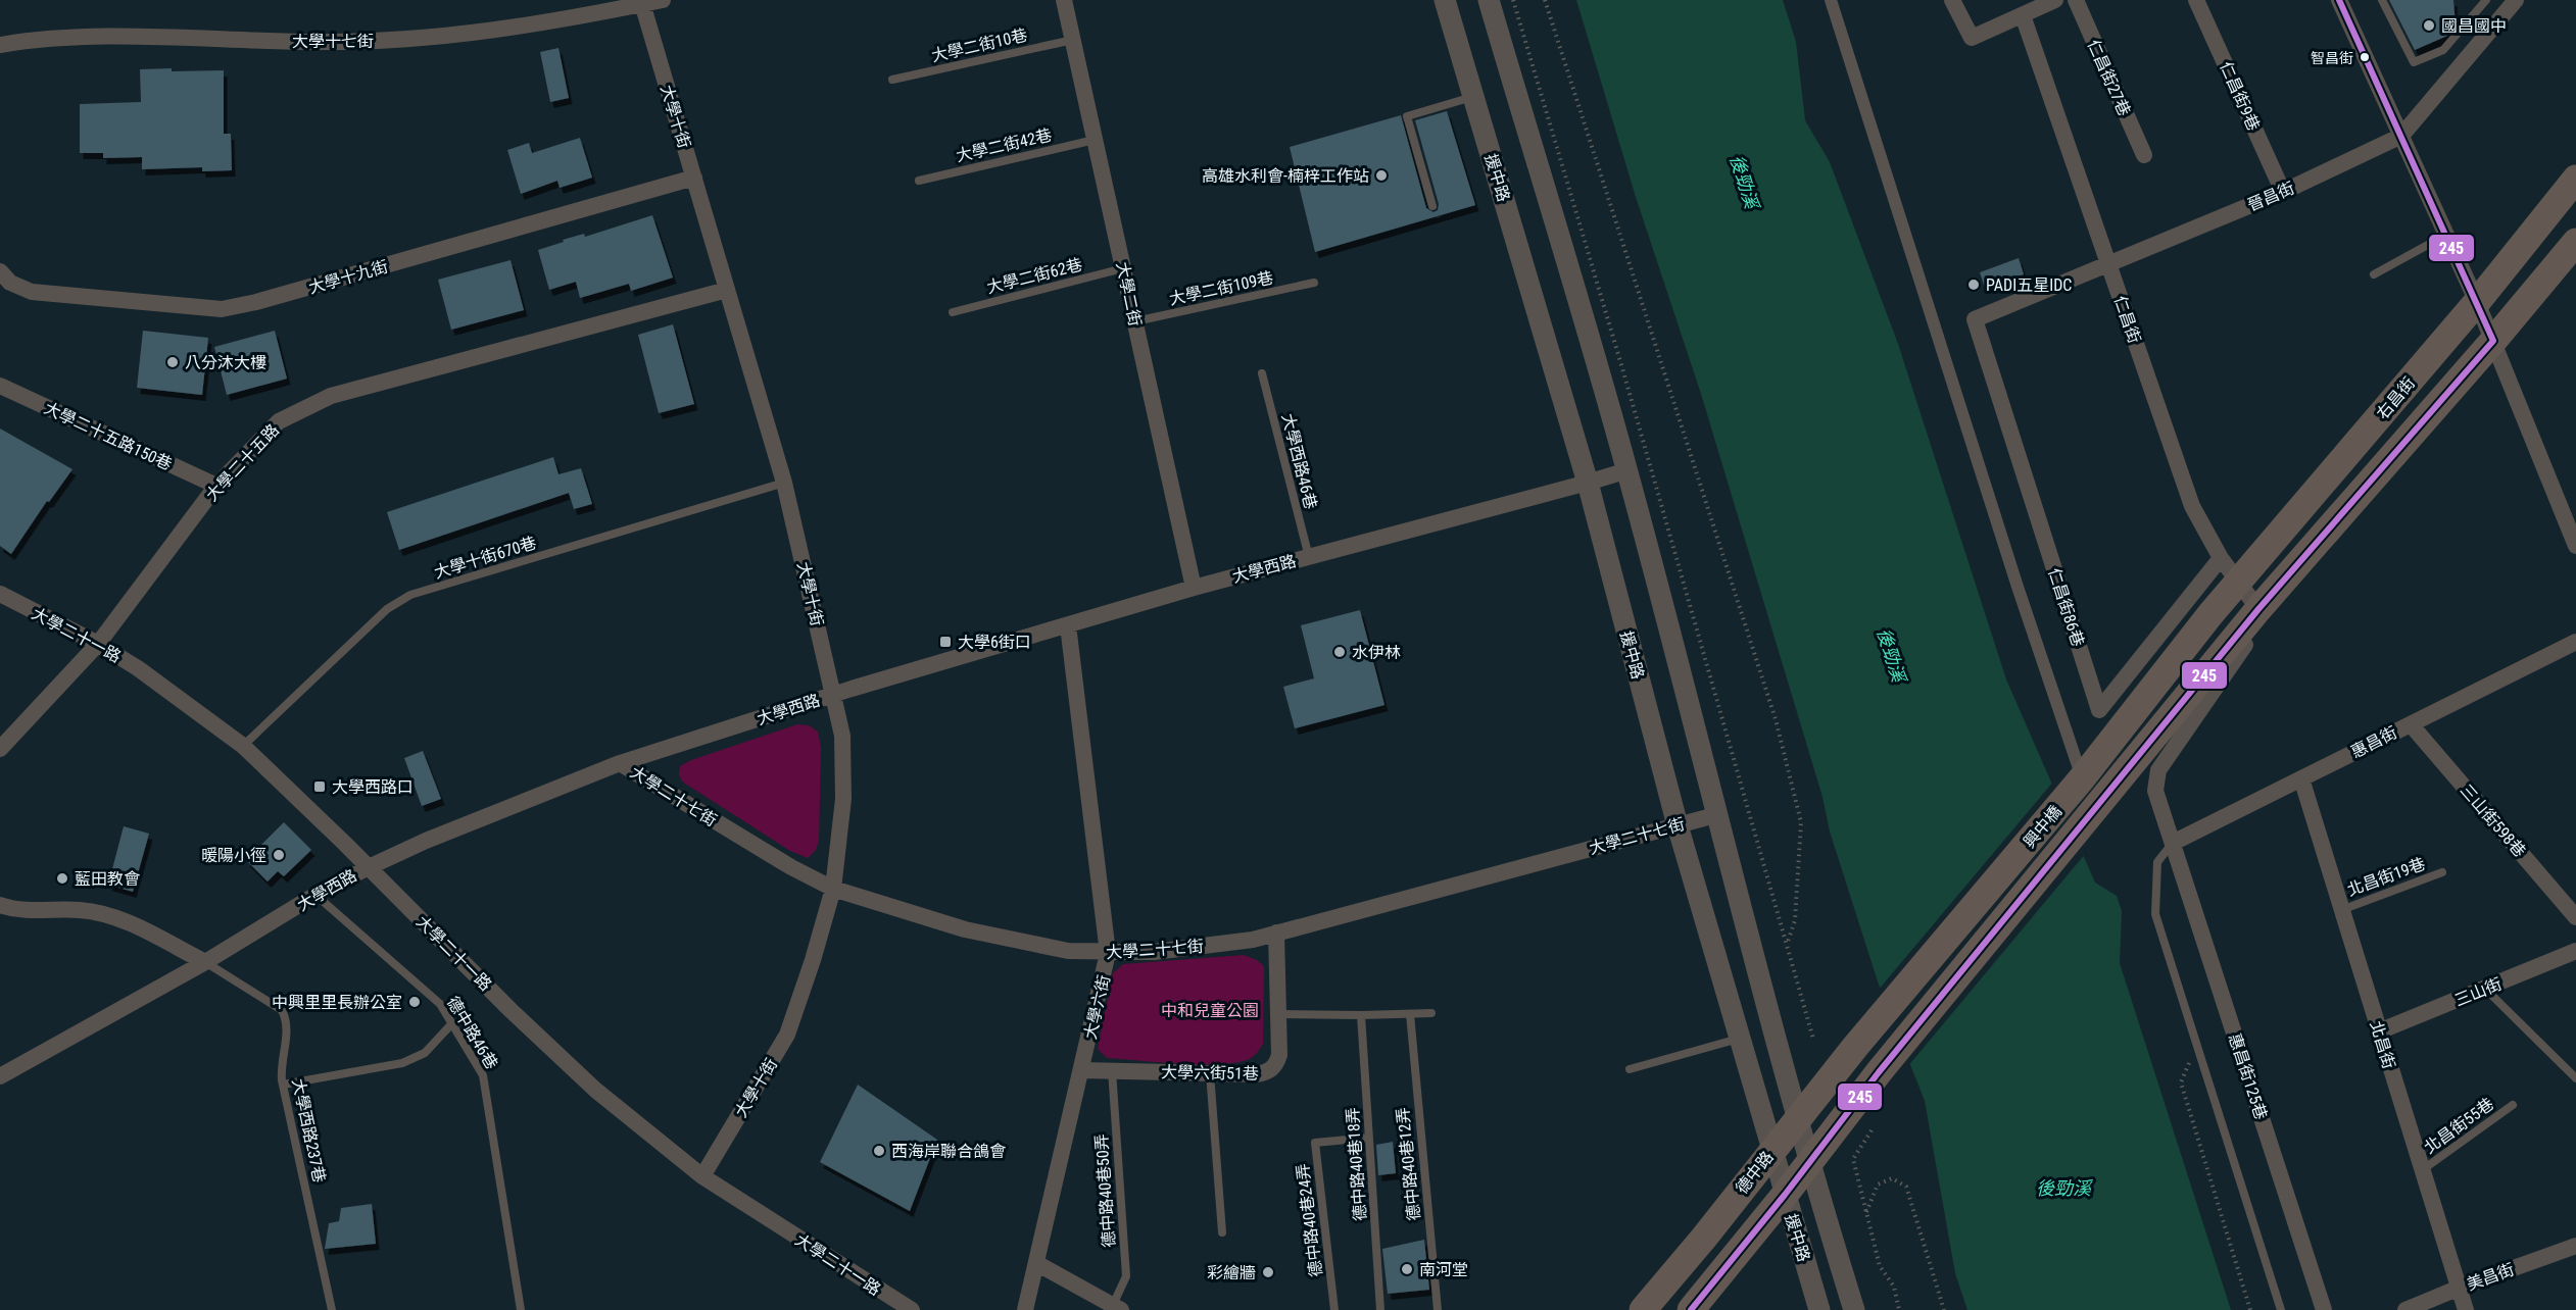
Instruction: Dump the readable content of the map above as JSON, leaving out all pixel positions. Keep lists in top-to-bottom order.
{
  "streets": {
    "main road": ["右昌街", "興中橋", "德中路"],
    "street": [
      "大學十七街",
      "仁昌街27巷",
      "仁昌街9巷",
      "大學十街",
      "援中路",
      "晉昌街",
      "大學十九街",
      "大學二街",
      "仁昌街",
      "大學二十五路150巷",
      "大學二十五路",
      "大學西路",
      "仁昌街86巷",
      "大學二十一路",
      "惠昌街",
      "大學二十七街",
      "三山街598巷",
      "三山街",
      "大學六街",
      "北昌街",
      "大學六街51巷",
      "惠昌街125巷",
      "美昌街"
    ],
    "lane": [
      "大學二街10巷",
      "大學二街42巷",
      "大學二街62巷",
      "大學二街109巷",
      "大學西路46巷",
      "大學十街670巷",
      "北昌街19巷",
      "德中路46巷",
      "北昌街55巷",
      "大學西路237巷",
      "德中路40巷18弄",
      "德中路40巷12弄",
      "德中路40巷50弄",
      "德中路40巷24弄"
    ]
  },
  "crossings": [
    ["大學十七街", "大學十街"],
    ["大學二街10巷", "大學二街"],
    ["仁昌街9巷", "晉昌街"],
    ["大學十街", "大學十九街"],
    ["大學十街", "大學二十五路"],
    ["大學十街", "大學十街670巷"],
    ["大學十街", "大學西路"],
    ["大學十街", "大學二十一路"],
    ["大學十街", "大學二十七街"],
    ["大學二街42巷", "大學二街"],
    ["援中路", "大學西路"],
    ["援中路", "大學二十七街"],
    ["援中路", "興中橋"],
    ["援中路", "德中路"],
    ["晉昌街", "仁昌街"],
    ["晉昌街", "仁昌街86巷"],
    ["大學二街62巷", "大學二街"],
    ["大學二街109巷", "大學二街"],
    ["大學二街", "大學西路"],
    ["仁昌街", "右昌街"],
    ["仁昌街", "仁昌街86巷"],
    ["仁昌街", "興中橋"],
    ["仁昌街", "惠昌街125巷"],
    ["右昌街", "興中橋"],
    ["大學二十五路150巷", "大學二十五路"],
    ["大學西路46巷", "大學西路"],
    ["大學二十五路", "大學二十一路"],
    ["大學十街670巷", "大學二十一路"],
    ["大學西路", "大學二十一路"],
    ["大學西路", "大學二十七街"],
    ["大學西路", "大學六街"],
    ["大學西路", "德中路46巷"],
    ["大學西路", "大學西路237巷"],
    ["惠昌街", "三山街598巷"],
    ["惠昌街", "北昌街"],
    ["惠昌街", "惠昌街125巷"],
    ["大學二十七街", "大學六街"],
    ["大學二十七街", "大學六街51巷"],
    ["興中橋", "惠昌街125巷"],
    ["興中橋", "德中路"],
    ["北昌街19巷", "北昌街"],
    ["三山街", "北昌街"],
    ["大學六街", "大學六街51巷"],
    ["北昌街", "北昌街55巷"],
    ["北昌街", "美昌街"],
    ["大學六街51巷", "德中路40巷50弄"],
    ["德中路40巷18弄", "德中路40巷24弄"]
  ],
  "water": ["後勁溪"],
  "parks": ["中和兒童公園"],
  "places": {
    "other": [
      "國昌國中",
      "智昌街",
      "高雄水利會-楠梓工作站",
      "PADI五星IDC",
      "八分沐大樓",
      "水伊林",
      "暖陽小徑",
      "藍田教會",
      "中興里里長辦公室",
      "西海岸聯合鴿會",
      "南河堂",
      "彩繪牆"
    ],
    "transit": ["大學6街口", "大學西路口"]
  },
  "lines": ["transit line 245"]
}
